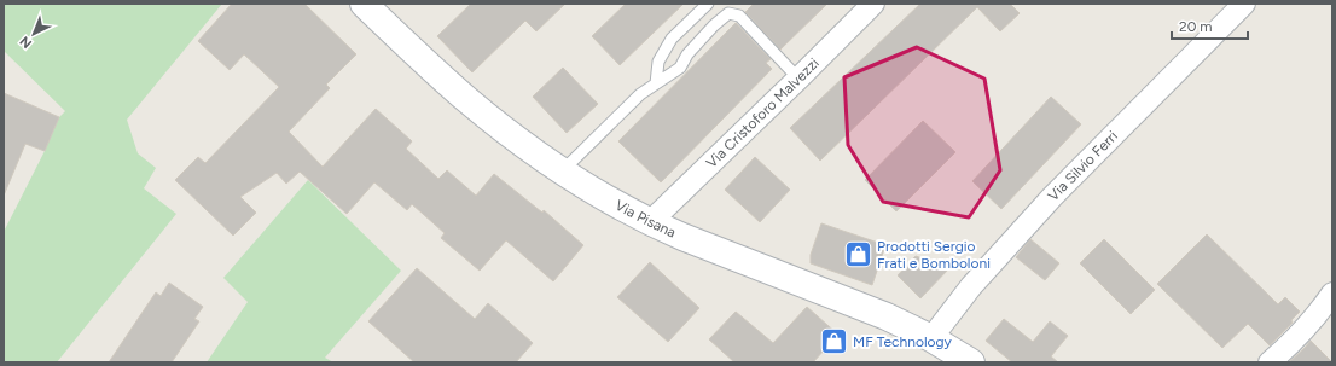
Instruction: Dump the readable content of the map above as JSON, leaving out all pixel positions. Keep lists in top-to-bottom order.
{
  "streets": {
    "main road": ["Via Pisana"],
    "street": ["Via Cristoforo Malvezzi", "Via Silvio Ferri"]
  },
  "crossings": [
    ["Via Cristoforo Malvezzi", "Via Pisana"],
    ["Via Silvio Ferri", "Via Pisana"]
  ],
  "places": {
    "shop": ["Prodotti Sergio Frati e Bomboloni", "MF Technology"]
  },
  "scale_bar": "20 m",
  "north": "bottom left"
}
